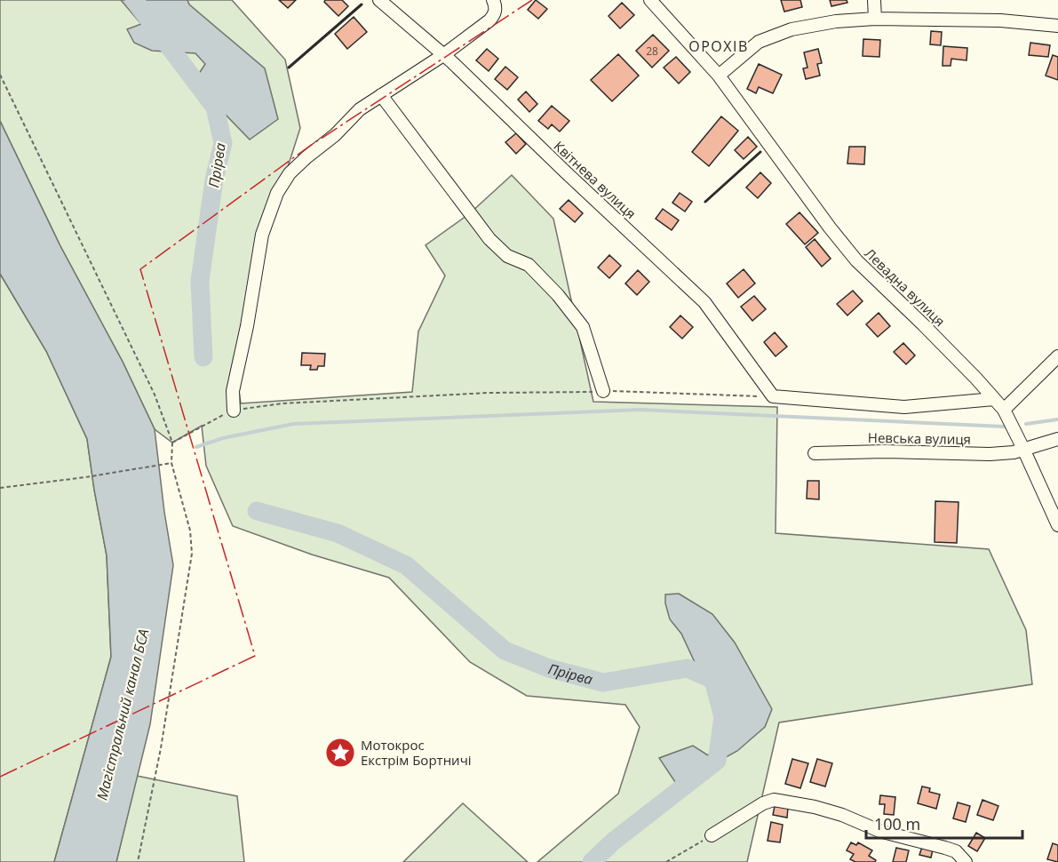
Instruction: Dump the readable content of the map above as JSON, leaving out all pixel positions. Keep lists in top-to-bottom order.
{
  "streets": {
    "street": ["Квітнева вулиця", "Левадна вулиця", "Невська вулиця"]
  },
  "crossings": [
    ["Левадна вулиця", "Невська вулиця"]
  ],
  "districts": ["ОРОХІВ"],
  "water": ["Прірва", "Магістральний канал БСА"],
  "places": {
    "place": ["Мотокрос Екстрім Бортничі"]
  },
  "house_numbers": ["28"],
  "scale_bar": "100 m"
}
